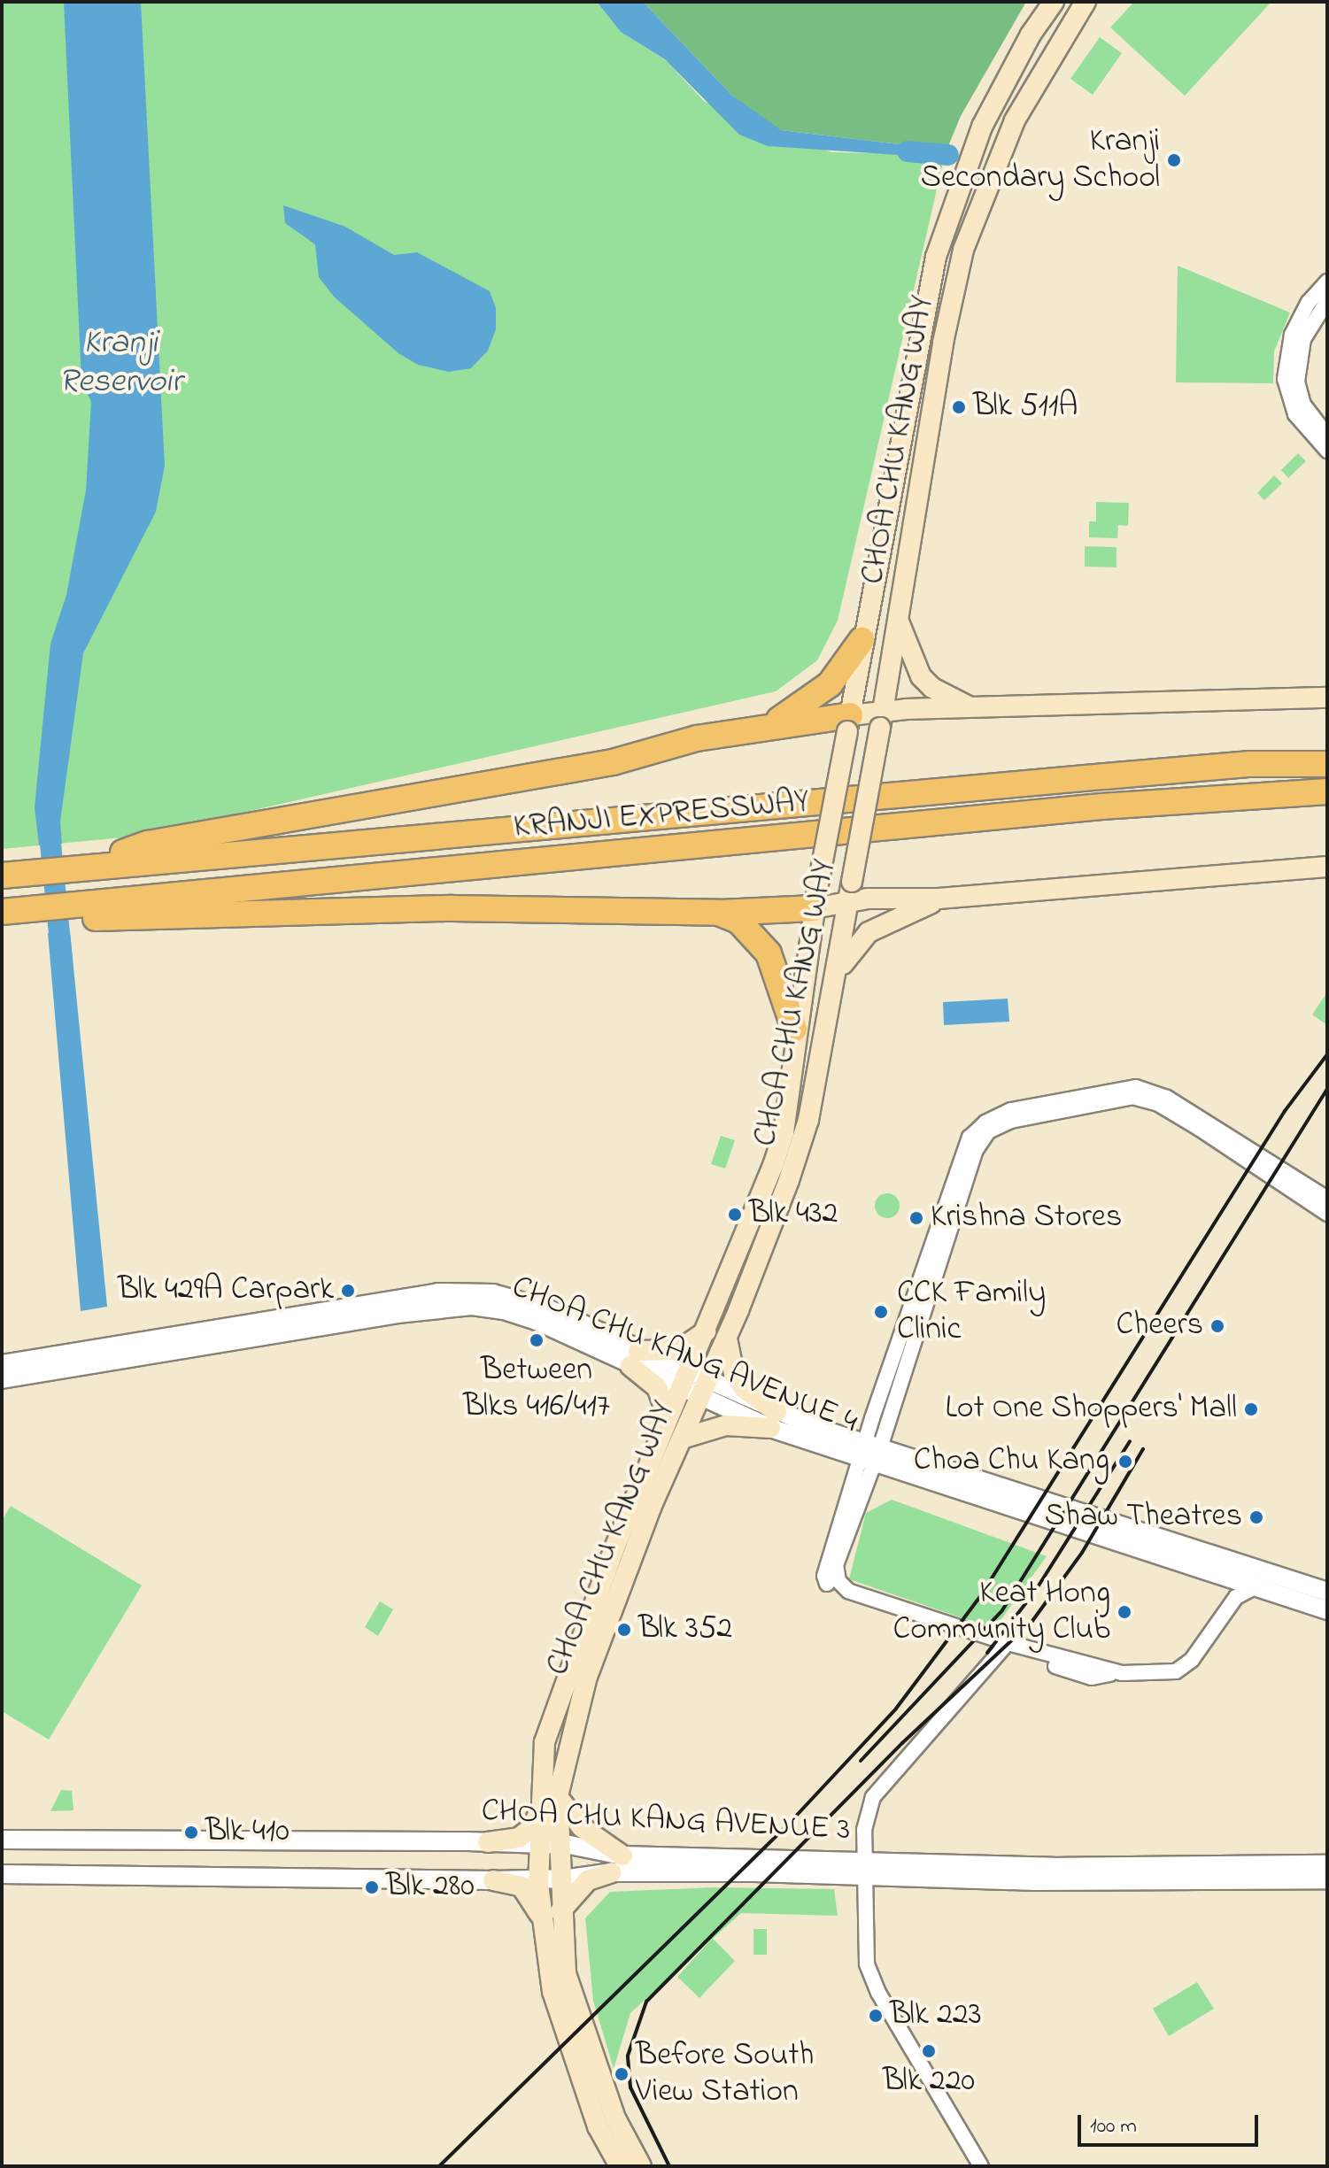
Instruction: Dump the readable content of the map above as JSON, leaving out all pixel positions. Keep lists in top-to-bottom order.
{
  "streets": {
    "highway": ["KRANJI EXPRESSWAY"],
    "main road": ["CHOA CHU KANG WAY"],
    "street": ["CHOA CHU KANG AVENUE 4", "CHOA CHU KANG AVENUE 3"]
  },
  "crossings": [
    ["CHOA CHU KANG WAY", "CHOA CHU KANG AVENUE 4"],
    ["CHOA CHU KANG WAY", "CHOA CHU KANG AVENUE 3"]
  ],
  "water": ["Kranji Reservoir"],
  "places": [
    "Kranji Secondary School",
    "Blk 511A",
    "Blk 432",
    "Krishna Stores",
    "Blk 429A Carpark",
    "CCK Family Clinic",
    "Cheers",
    "Between Blks 416/417",
    "Lot One Shoppers' Mall",
    "Choa Chu Kang",
    "Shaw Theatres",
    "Keat Hong Community Club",
    "Blk 352",
    "Blk 410",
    "Blk 280",
    "Blk 223",
    "Blk 220",
    "Before South View Station"
  ],
  "scale_bar": "100 m"
}
